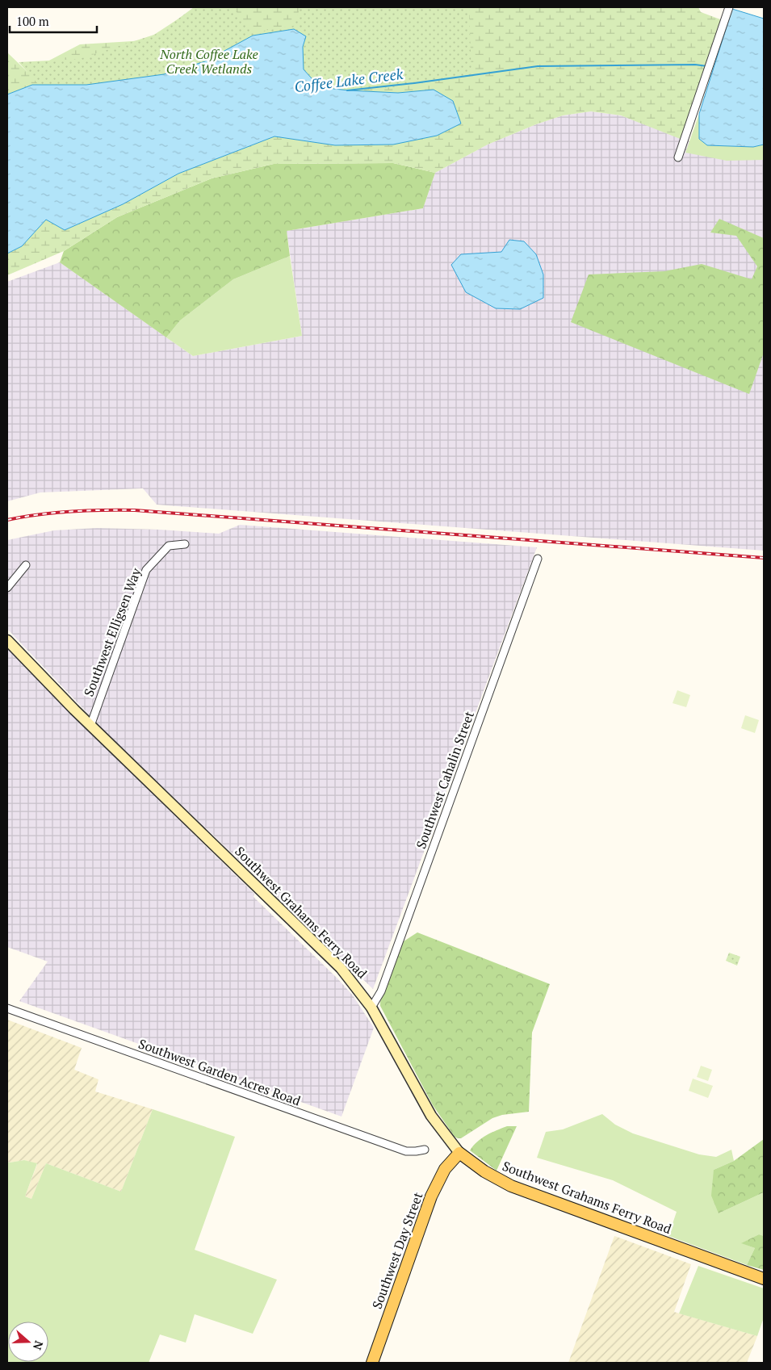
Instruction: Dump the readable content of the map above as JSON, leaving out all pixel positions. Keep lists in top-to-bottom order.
{
  "streets": {
    "main road": ["Southwest Grahams Ferry Road", "Southwest Day Street"],
    "street": ["Southwest Elligsen Way", "Southwest Cahalin Street", "Southwest Garden Acres Road"]
  },
  "crossings": [
    ["Southwest Elligsen Way", "Southwest Grahams Ferry Road"],
    ["Southwest Cahalin Street", "Southwest Grahams Ferry Road"],
    ["Southwest Grahams Ferry Road", "Southwest Day Street"]
  ],
  "water": ["Coffee Lake Creek"],
  "parks": ["North Coffee Lake Creek Wetlands"],
  "scale_bar": "100 m",
  "north": "right"
}
